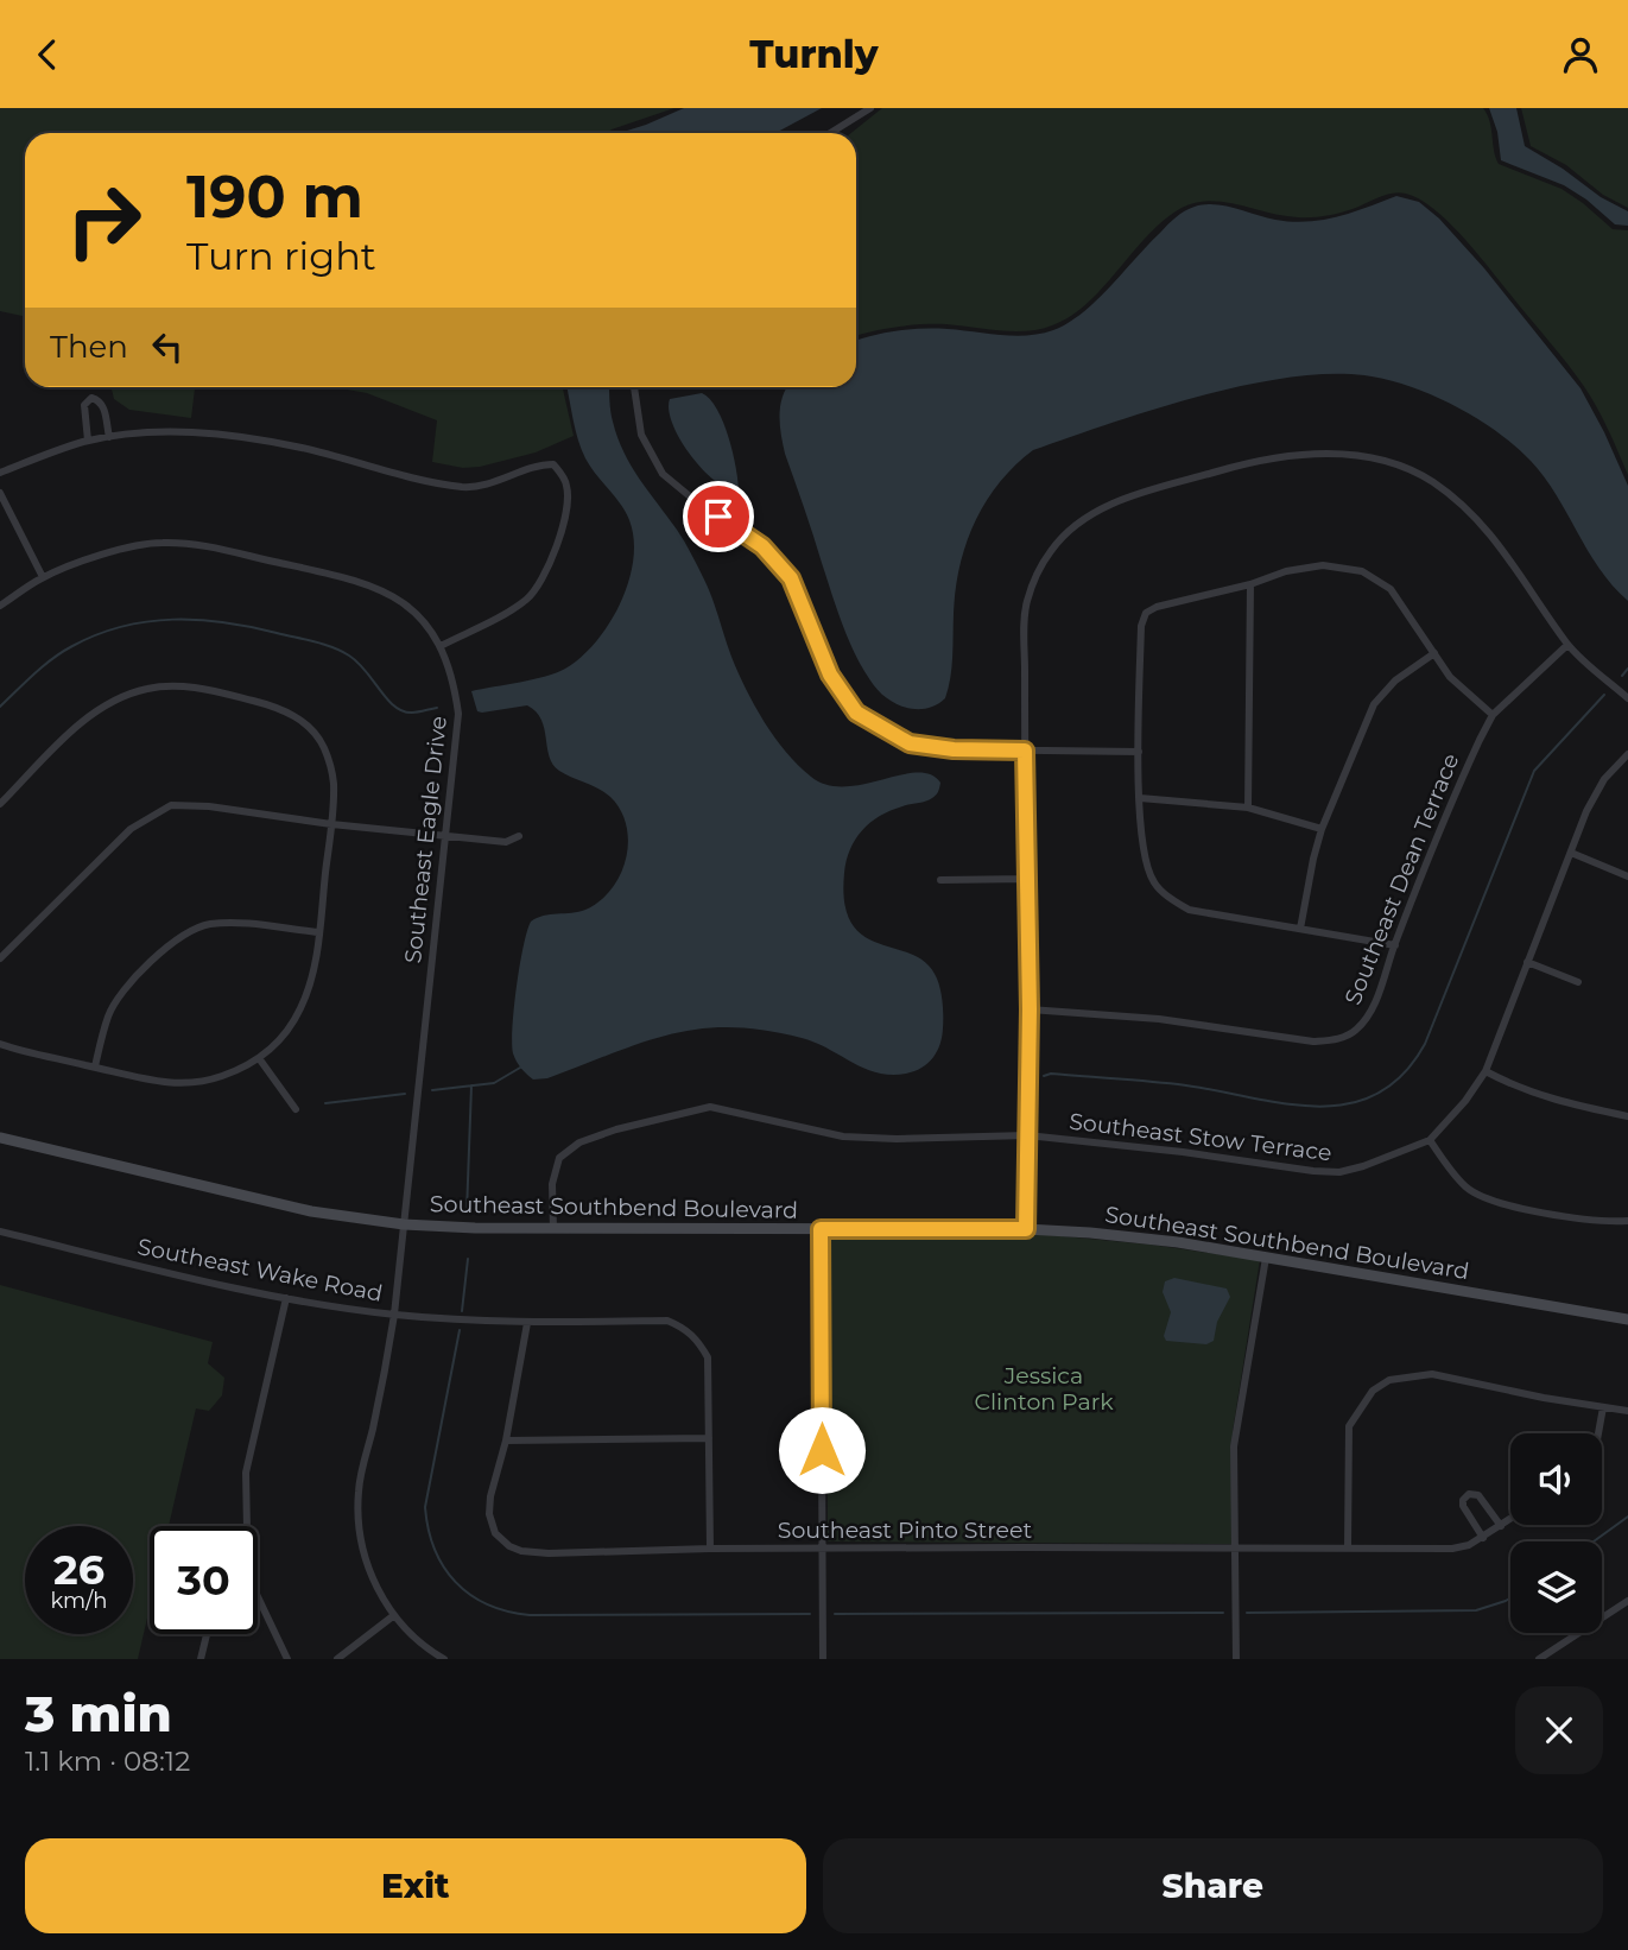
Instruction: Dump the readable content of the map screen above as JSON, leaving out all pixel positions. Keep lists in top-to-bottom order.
{
  "streets": {
    "street": [
      "Southeast Eagle Drive",
      "Southeast Dean Terrace",
      "Southeast Stow Terrace",
      "Southeast Southbend Boulevard",
      "Southeast Wake Road",
      "Southeast Pinto Street"
    ]
  },
  "crossings": [
    ["Southeast Eagle Drive", "Southeast Southbend Boulevard"],
    ["Southeast Eagle Drive", "Southeast Wake Road"],
    ["Southeast Stow Terrace", "Southeast Southbend Boulevard"],
    ["Southeast Wake Road", "Southeast Pinto Street"]
  ],
  "parks": ["Jessica Clinton Park"],
  "page": {
    "header": "Turnly",
    "turn": ["190 m", "Turn right"],
    "then": "Then",
    "speed": "26 km/h",
    "limit": "30",
    "heading": ["3 min", "1.1 km · 08:12"],
    "buttons": ["Exit", "Share"]
  }
}
